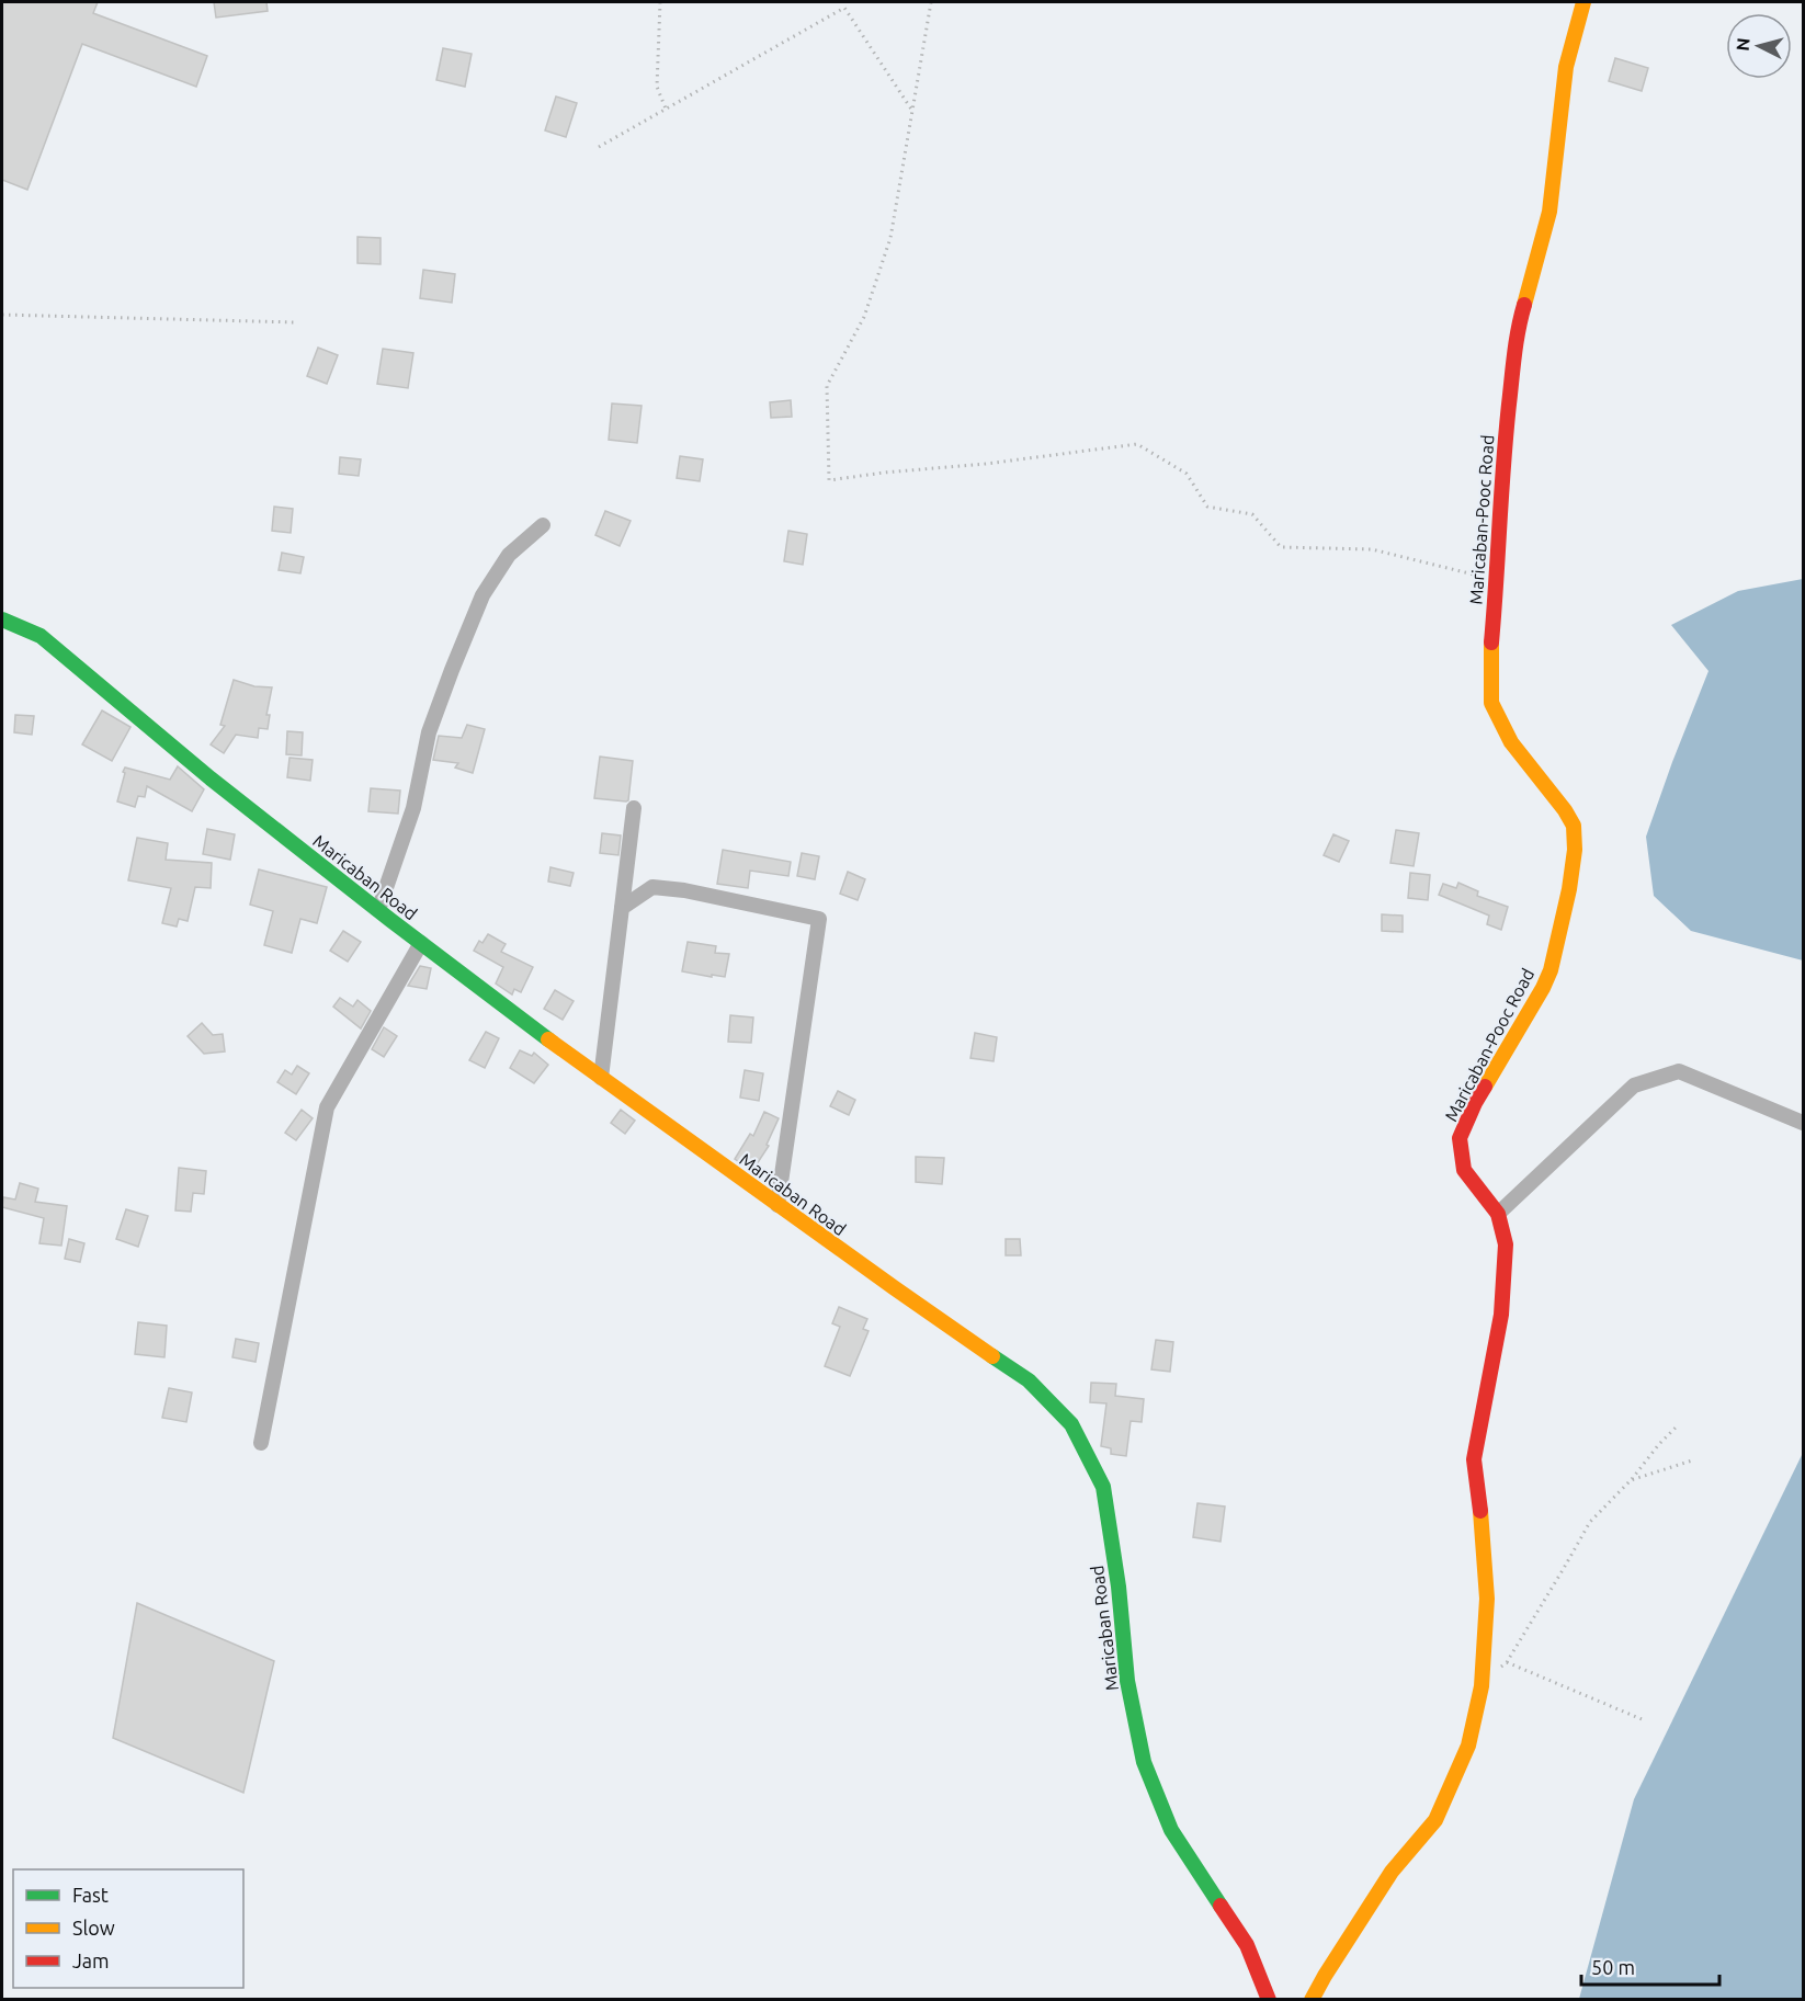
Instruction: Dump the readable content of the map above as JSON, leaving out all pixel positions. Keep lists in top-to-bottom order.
{
  "streets": {
    "street": ["Maricaban-Pooc Road", "Maricaban Road"]
  },
  "legend": ["Fast", "Slow", "Jam"],
  "scale_bar": "50 m",
  "north": "left"
}
